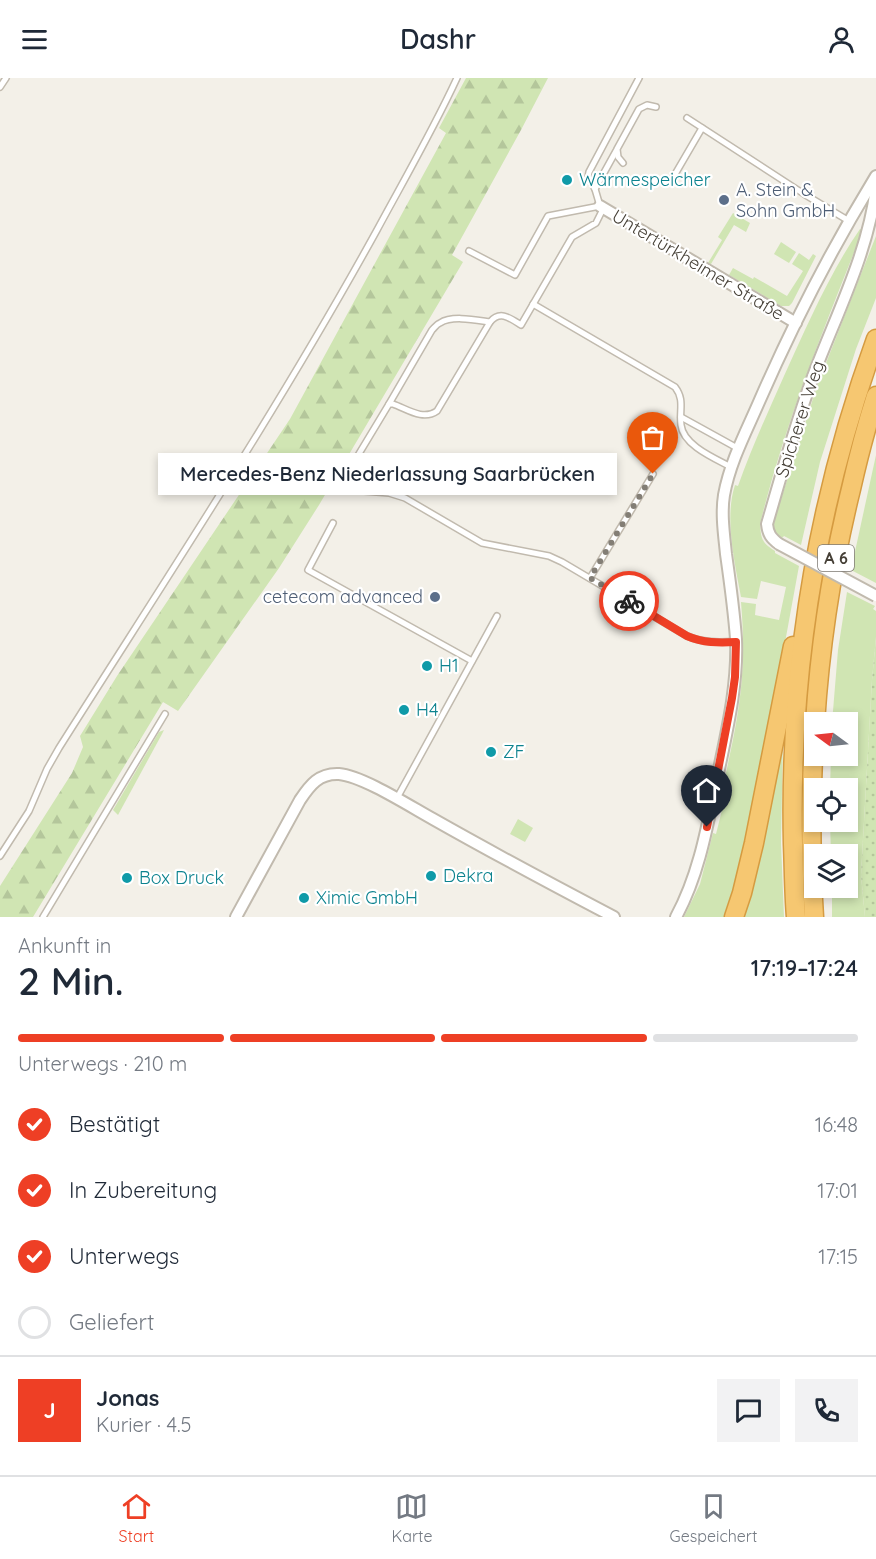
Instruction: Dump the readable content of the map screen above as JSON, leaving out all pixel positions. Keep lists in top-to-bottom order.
{
  "streets": {
    "highway": ["A 6"],
    "street": ["Untertürkheimer Straße", "Spicherer Weg"]
  },
  "places": [
    "Wärmespeicher",
    "A. Stein & Sohn GmbH",
    "Mercedes-Benz Niederlassung Saarbrücken",
    "cetecom advanced",
    "H1",
    "H4",
    "ZF",
    "Dekra",
    "Box Druck",
    "Ximic GmbH"
  ],
  "north": "left",
  "page": {
    "header": "Dashr",
    "bubble": "Mercedes-Benz Niederlassung Saarbrücken",
    "heading": ["2 Min.", "Ankunft in", "17:19–17:24"],
    "panel": ["Jonas", "Kurier · 4.5"],
    "bar": "Unterwegs · 210 m",
    "list": [
      ["Bestätigt", "16:48"],
      ["In Zubereitung", "17:01"],
      ["Unterwegs", "17:15"],
      "Geliefert"
    ],
    "round": "J",
    "tabs": ["Start", "Karte", "Gespeichert"]
  }
}
